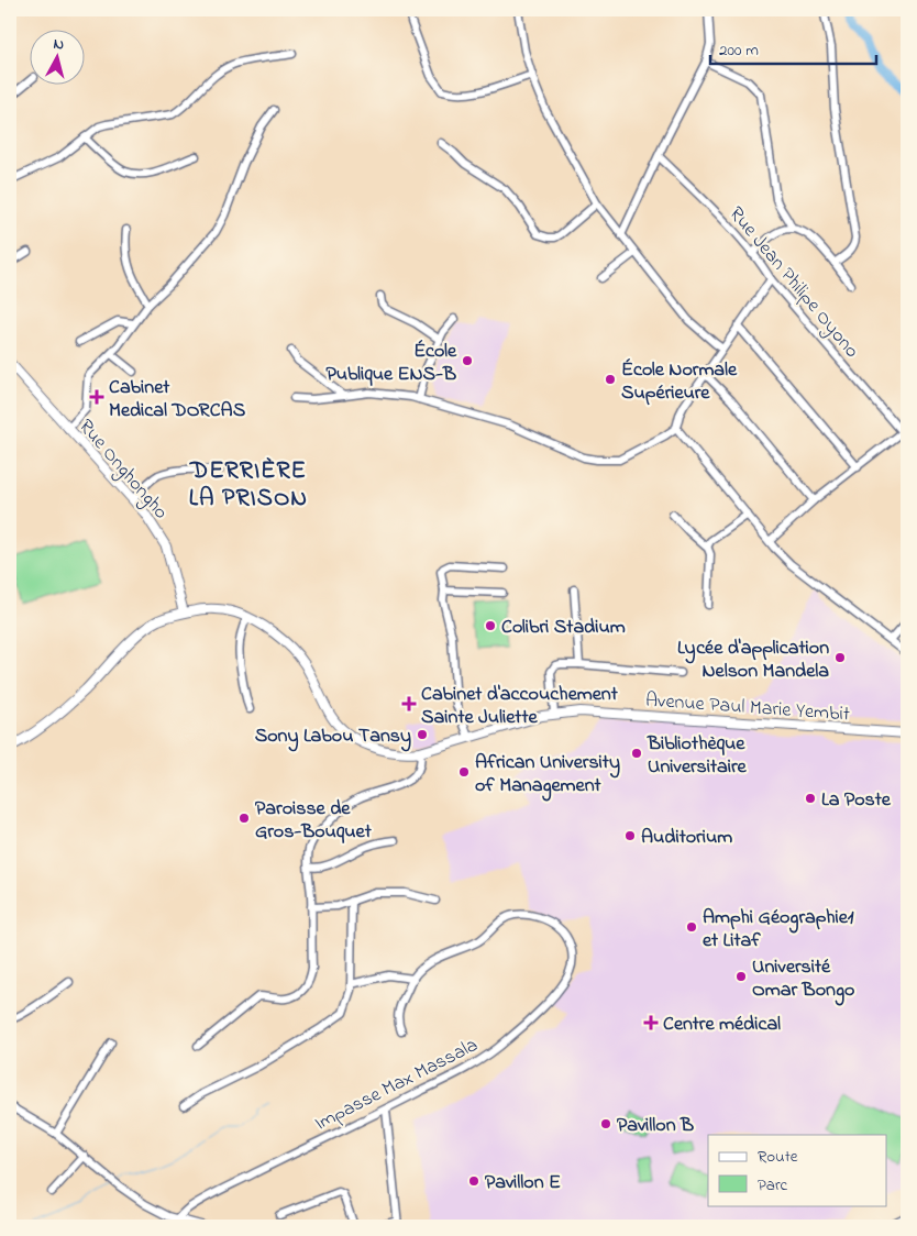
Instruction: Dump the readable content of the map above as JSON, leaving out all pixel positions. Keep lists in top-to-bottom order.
{
  "streets": {
    "main road": ["Rue Onghongho", "Avenue Paul Marie Yembit"],
    "street": ["Rue Jean Philipe Oyono", "Impasse Max Massala"]
  },
  "crossings": [
    ["Rue Onghongho", "Avenue Paul Marie Yembit"]
  ],
  "districts": ["DERRIÈRE LA PRISON"],
  "places": {
    "other": [
      "École Publique ENS-B",
      "École Normale Supérieure",
      "Colibri Stadium",
      "Lycée d'application Nelson Mandela",
      "Sony Labou Tansy",
      "Bibliothèque Universitaire",
      "African University of Management",
      "La Poste",
      "Paroisse de Gros-Bouquet",
      "Auditorium",
      "Amphi Géographie1 et Litaf",
      "Université Omar Bongo",
      "Pavillon B",
      "Pavillon E"
    ],
    "health": ["Cabinet Medical DORCAS", "Cabinet d'accouchement Sainte Juliette", "Centre médical"]
  },
  "legend": ["Route", "Parc"],
  "scale_bar": "200 m",
  "north": "top"
}
